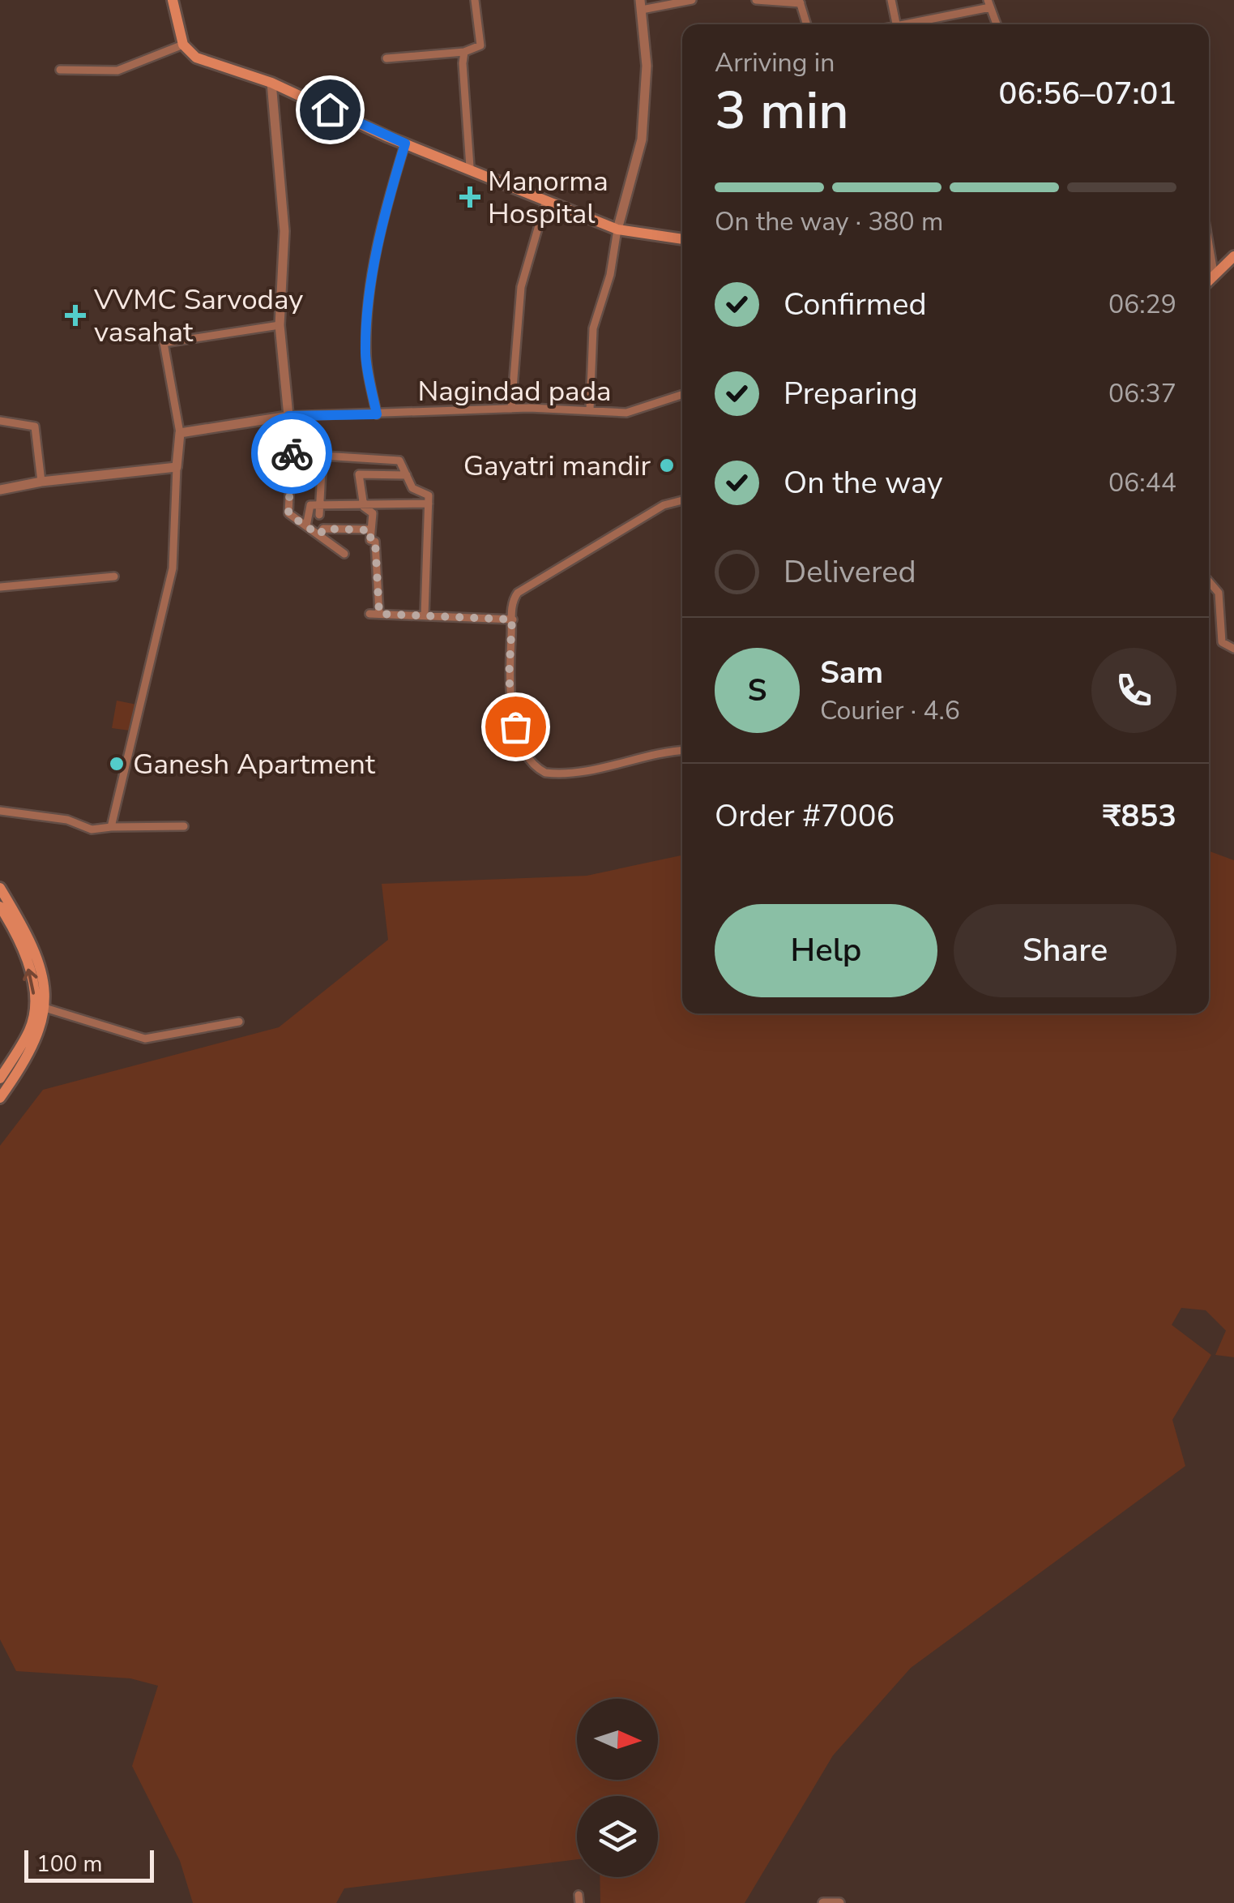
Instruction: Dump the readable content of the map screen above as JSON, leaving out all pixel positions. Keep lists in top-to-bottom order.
{
  "streets": {
    "street": ["Nagindad pada"]
  },
  "places": {
    "health": ["Manorma Hospital", "VVMC Sarvoday vasahat"],
    "other": ["Gayatri mandir", "Ganesh Apartment"]
  },
  "scale_bar": "100 m",
  "north": "right",
  "page": {
    "heading": ["3 min", "Arriving in", "06:56–07:01"],
    "panel": [
      "Sam",
      "Courier · 4.6",
      "Order #7006",
      "₹853"
    ],
    "bar": "On the way · 380 m",
    "list": [
      ["Confirmed", "06:29"],
      ["Preparing", "06:37"],
      ["On the way", "06:44"],
      "Delivered"
    ],
    "round": "S",
    "buttons": ["Help", "Share"],
    "scale": "100 m"
  }
}
